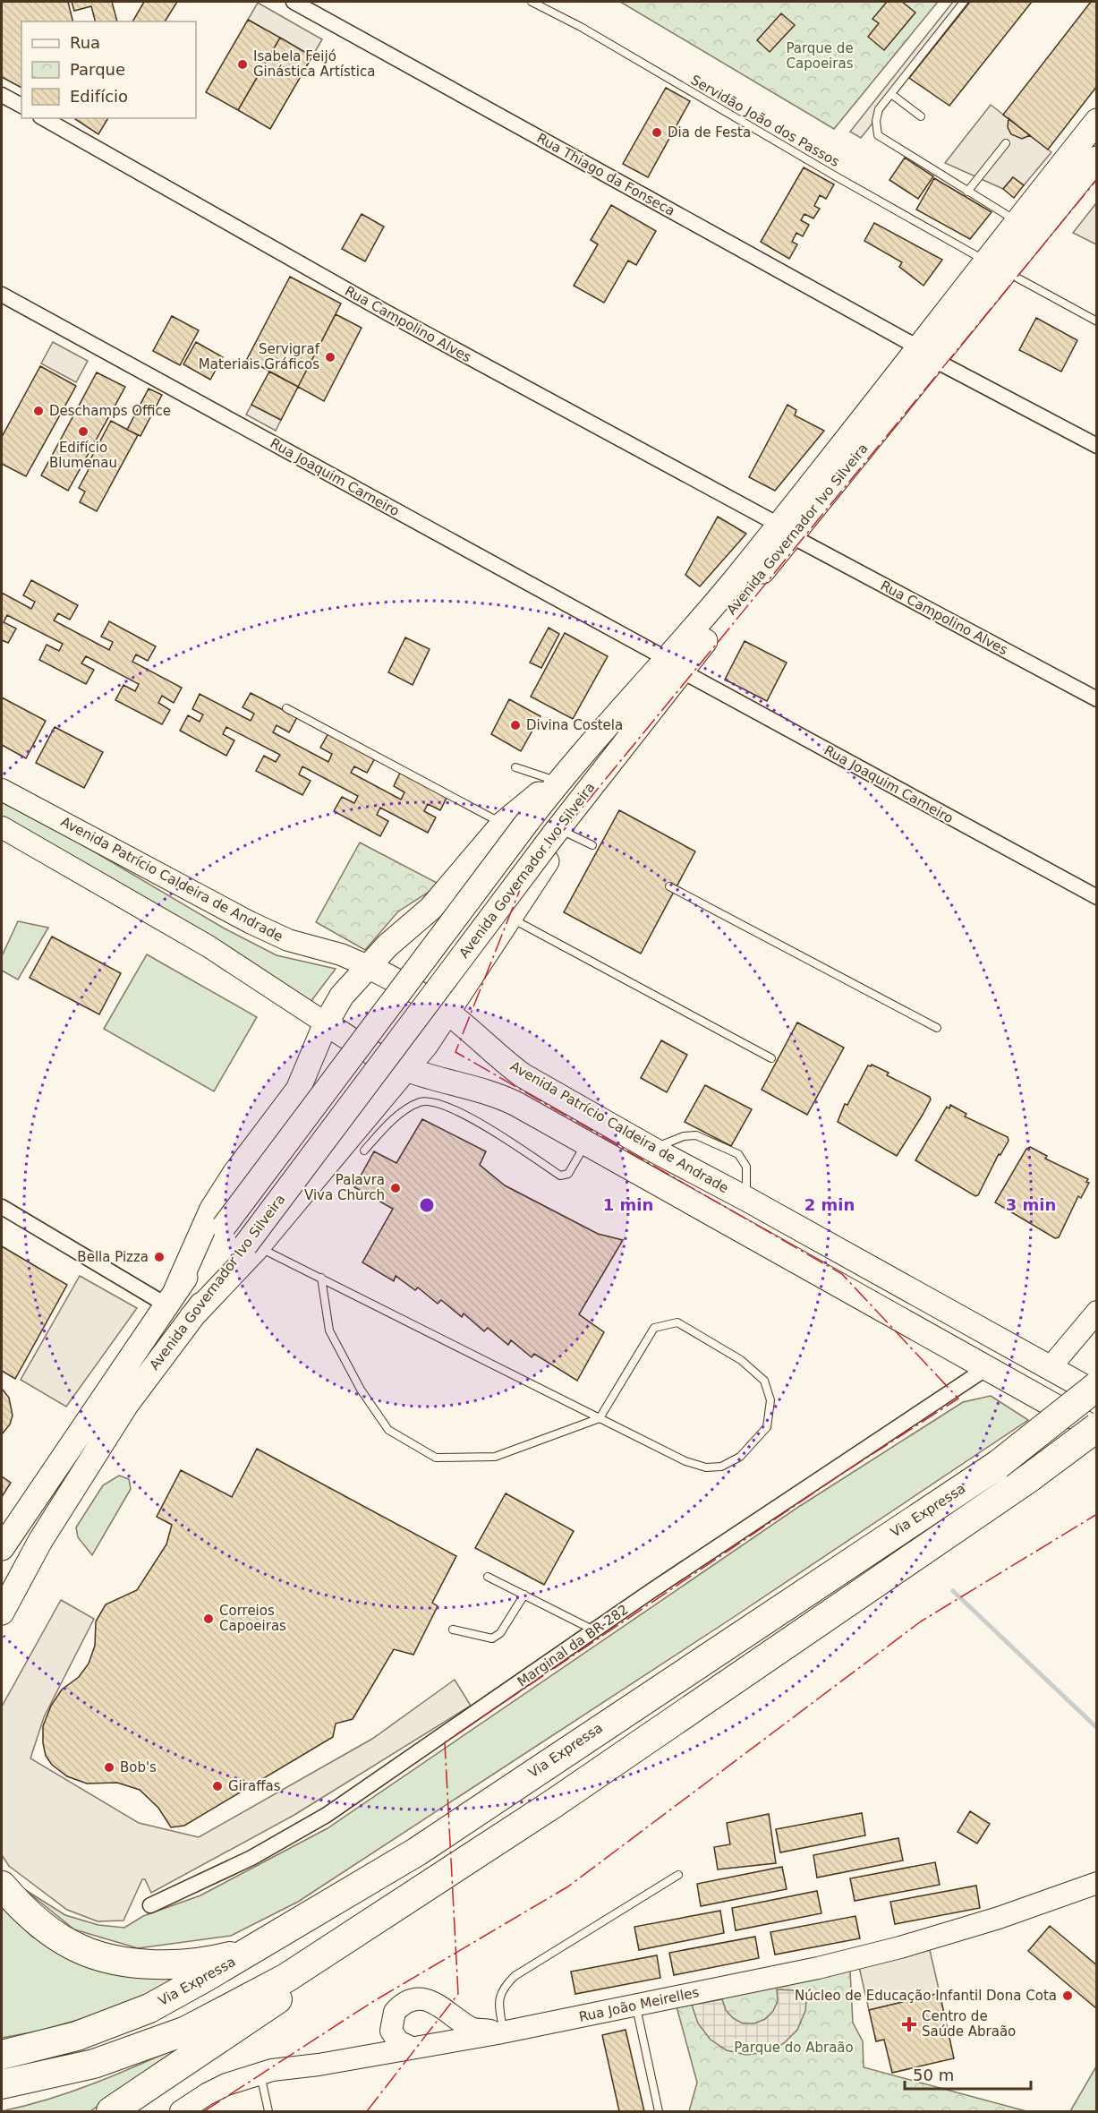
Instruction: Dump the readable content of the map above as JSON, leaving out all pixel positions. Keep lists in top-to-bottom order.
{
  "streets": {
    "highway": ["Via Expressa"],
    "main road": ["Avenida Governador Ivo Silveira", "Avenida Patrício Caldeira de Andrade", "Rua João Meirelles"],
    "street": [
      "Rua Thiago da Fonseca",
      "Rua Campolino Alves",
      "Rua Joaquim Carneiro",
      "Marginal da BR-282"
    ],
    "lane": ["Servidão João dos Passos"]
  },
  "crossings": [
    ["Servidão João dos Passos", "Avenida Governador Ivo Silveira"],
    ["Rua Thiago da Fonseca", "Avenida Governador Ivo Silveira"],
    ["Rua Campolino Alves", "Avenida Governador Ivo Silveira"],
    ["Rua Joaquim Carneiro", "Avenida Governador Ivo Silveira"]
  ],
  "parks": ["Parque de Capoeiras", "Parque do Abraão"],
  "places": {
    "other": [
      "Isabela Feijó Ginástica Artística",
      "Dia de Festa",
      "Servigraf Materiais Gráficos",
      "Deschamps Office",
      "Edifício Blumenau",
      "Divina Costela",
      "Palavra Viva Church",
      "Bella Pizza",
      "Correios Capoeiras",
      "Bob's",
      "Giraffas",
      "Núcleo de Educação Infantil Dona Cota"
    ],
    "health": ["Centro de Saúde Abraão"]
  },
  "legend": ["Rua", "Parque", "Edifício"],
  "scale_bar": "50 m",
  "rings": ["1 min", "2 min", "3 min"]
}
